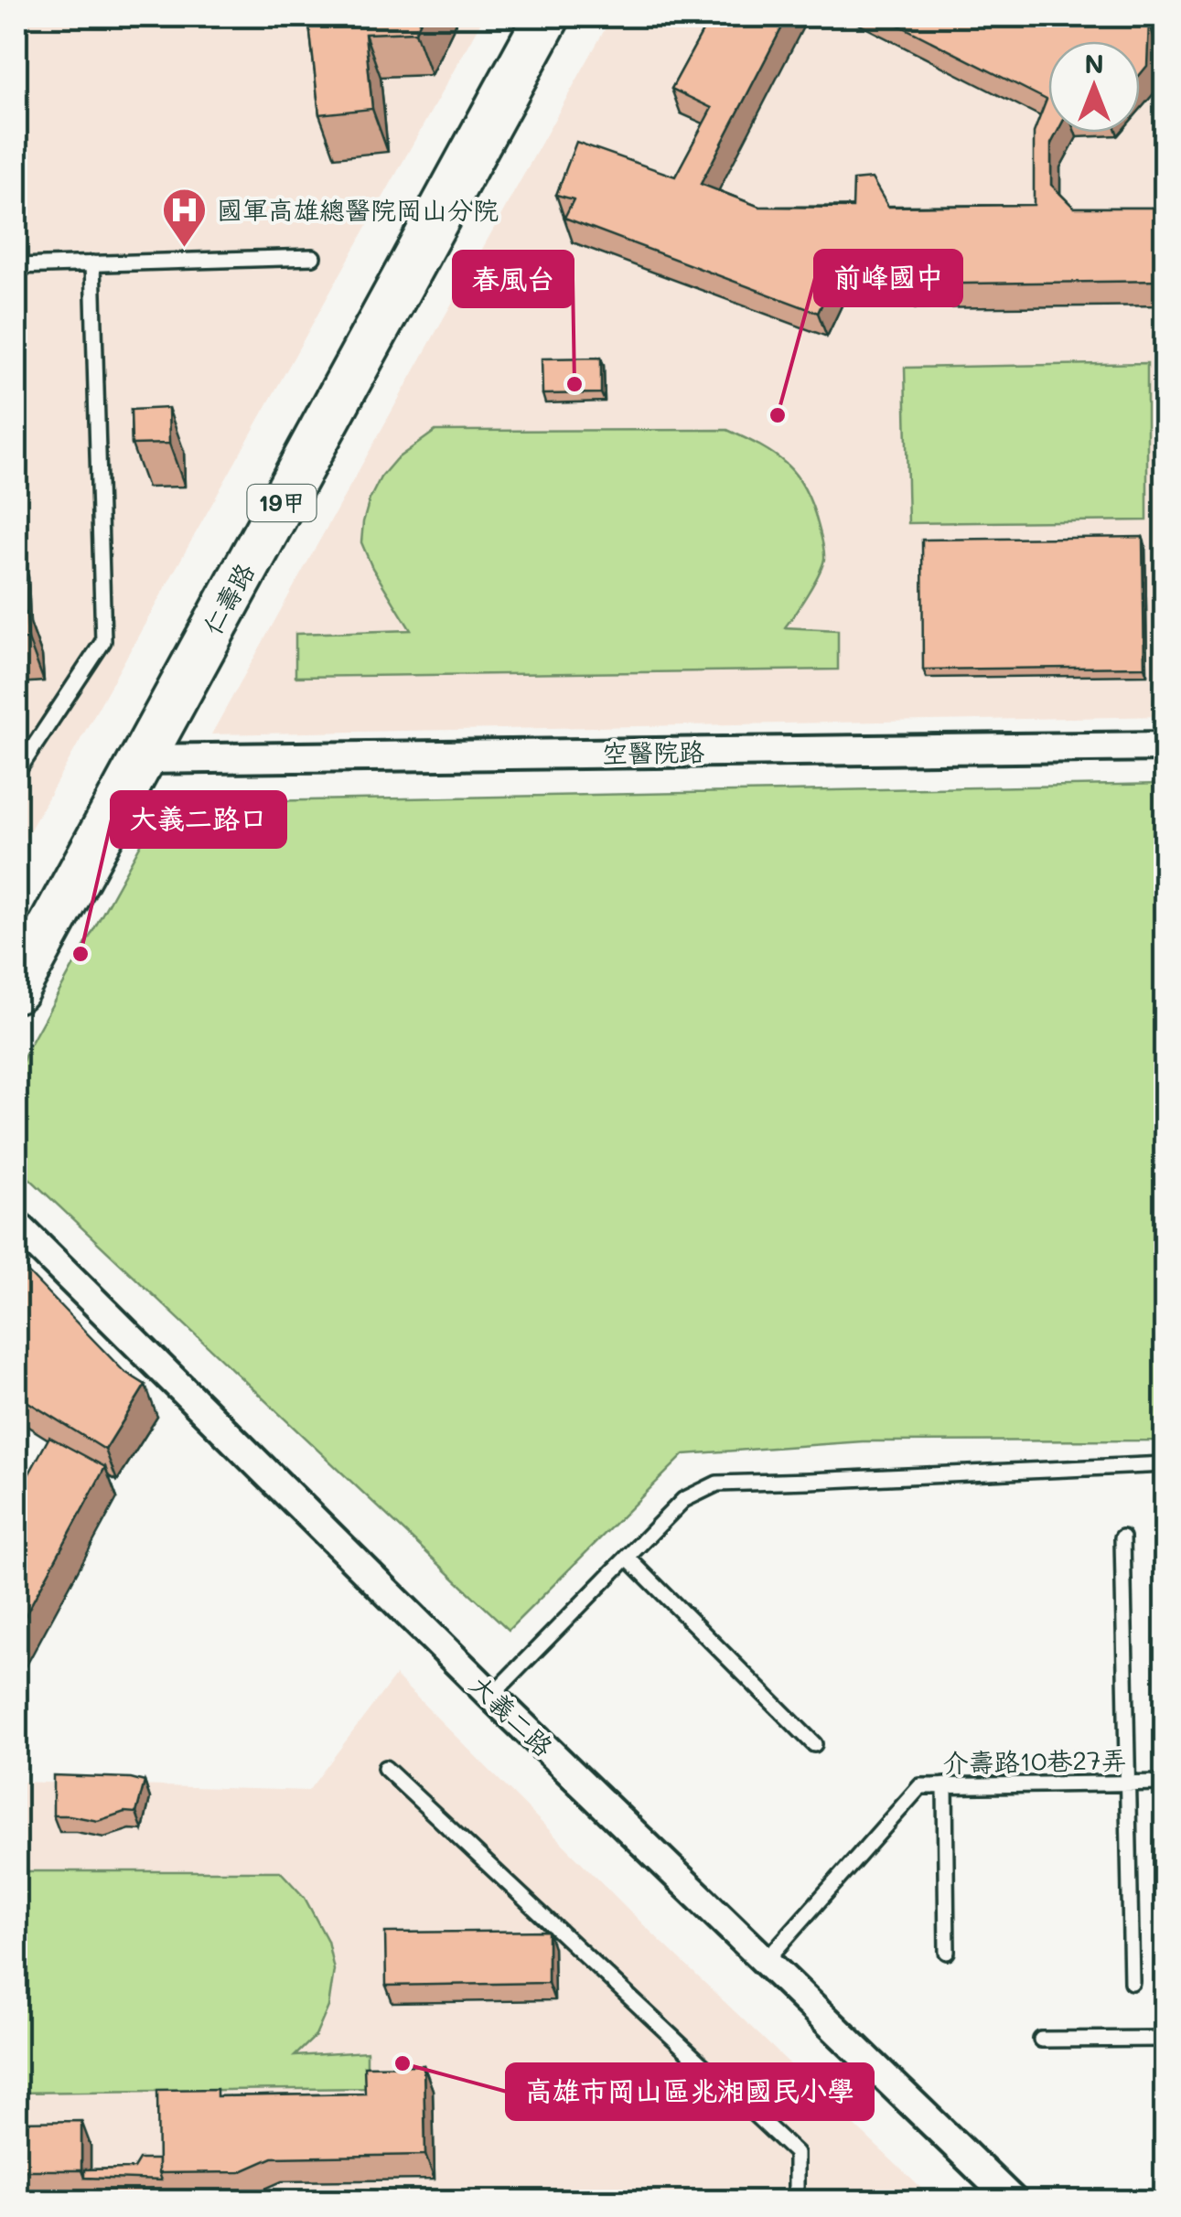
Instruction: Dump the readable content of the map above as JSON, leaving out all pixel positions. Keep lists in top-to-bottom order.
{
  "streets": {
    "main road": ["19甲", "仁壽路"],
    "street": ["空醫院路", "大義二路"],
    "lane": ["介壽路10巷27弄"]
  },
  "crossings": [
    ["仁壽路", "空醫院路"],
    ["大義二路", "介壽路10巷27弄"]
  ],
  "places": {
    "hospital": ["國軍高雄總醫院岡山分院"],
    "other": [
      "春風台",
      "前峰國中",
      "大義二路口",
      "高雄市岡山區兆湘國民小學"
    ]
  },
  "north": "top"
}
